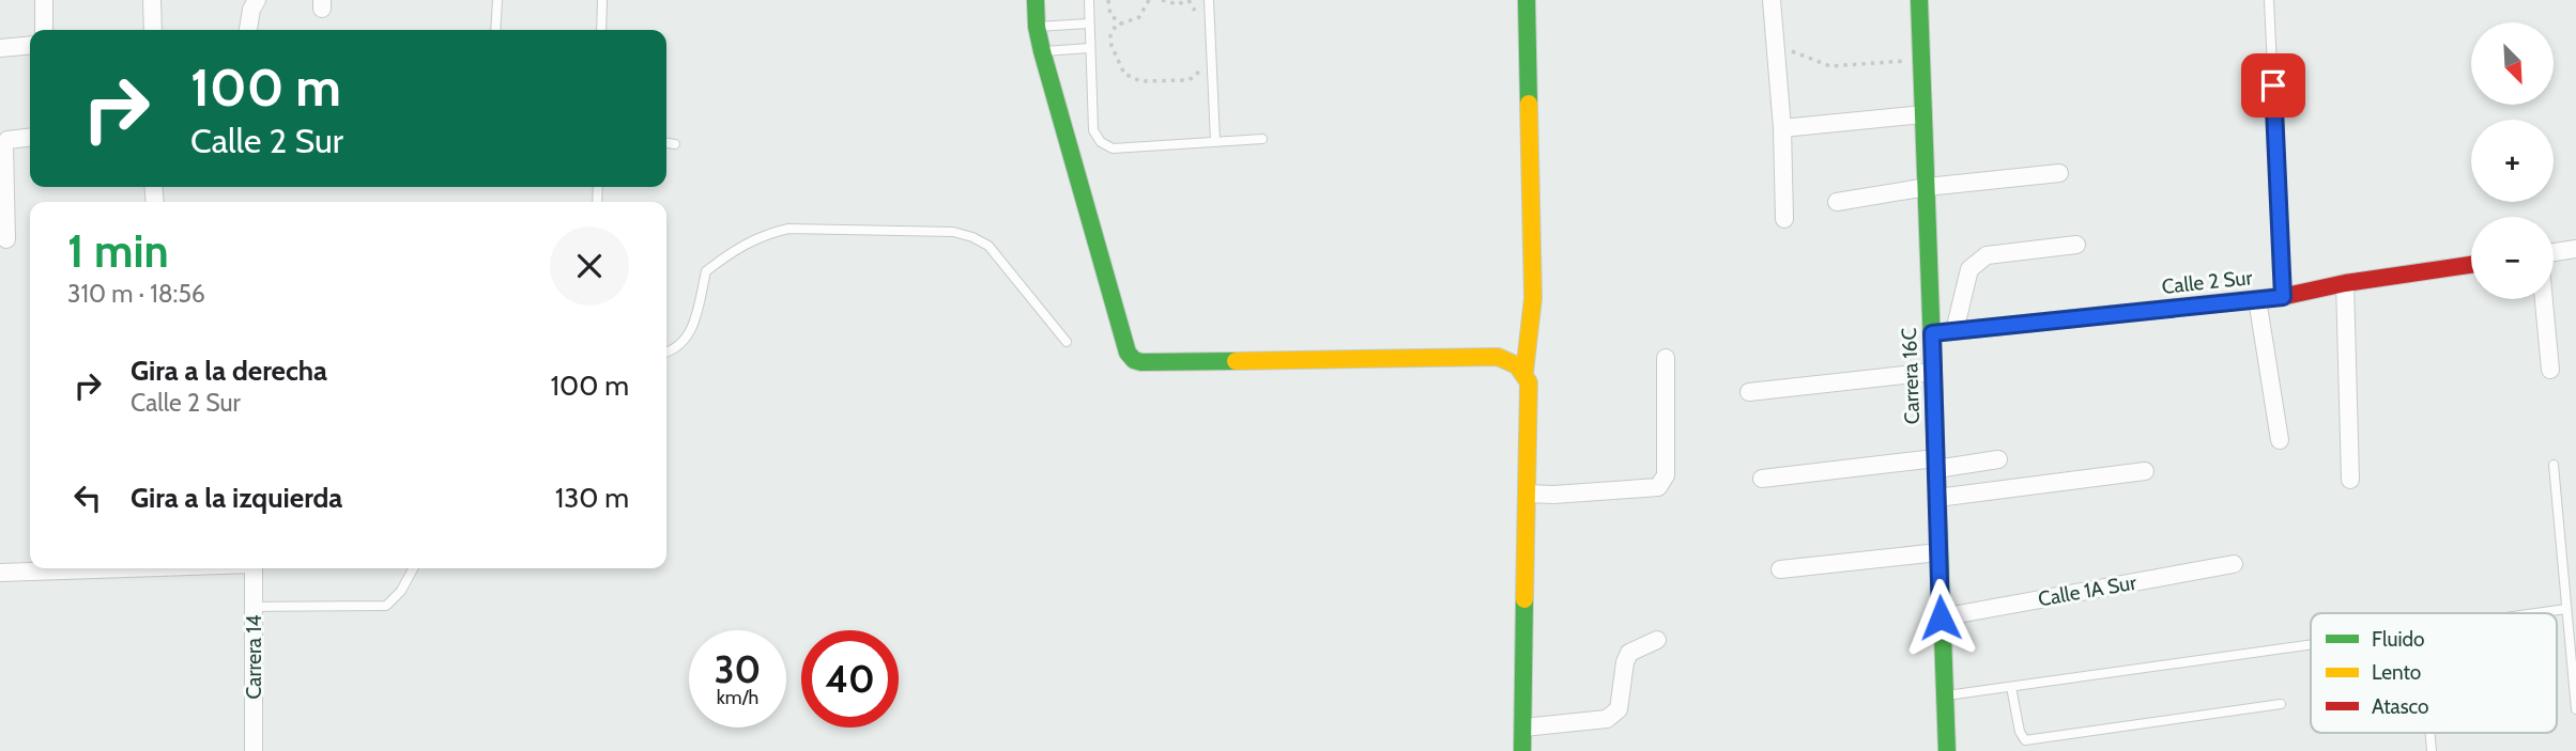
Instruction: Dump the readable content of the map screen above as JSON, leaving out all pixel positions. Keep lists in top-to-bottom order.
{
  "streets": {
    "street": [
      "Calle 2 Sur",
      "Carrera 16C",
      "Calle 1A Sur",
      "Carrera 14"
    ]
  },
  "crossings": [
    ["Calle 2 Sur", "Carrera 16C"],
    ["Carrera 16C", "Calle 1A Sur"]
  ],
  "legend": ["Fluido", "Lento", "Atasco"],
  "north": "bottom right",
  "page": {
    "map_buttons": ["+", "−"],
    "turn": ["100 m", "Calle 2 Sur"],
    "heading": ["1 min", "310 m · 18:56"],
    "list": [
      {
        "name": "Gira a la derecha",
        "note": "Calle 2 Sur",
        "value": "100 m"
      },
      {
        "name": "Gira a la izquierda",
        "value": "130 m"
      }
    ],
    "speed": "30 km/h",
    "limit": "40"
  }
}
